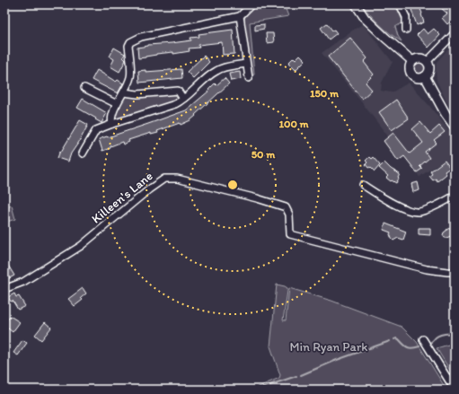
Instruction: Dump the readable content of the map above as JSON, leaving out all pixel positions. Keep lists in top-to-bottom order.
{
  "streets": {
    "street": ["Killeen's Lane"]
  },
  "parks": ["Min Ryan Park"],
  "rings": ["150 m", "100 m", "50 m"]
}
